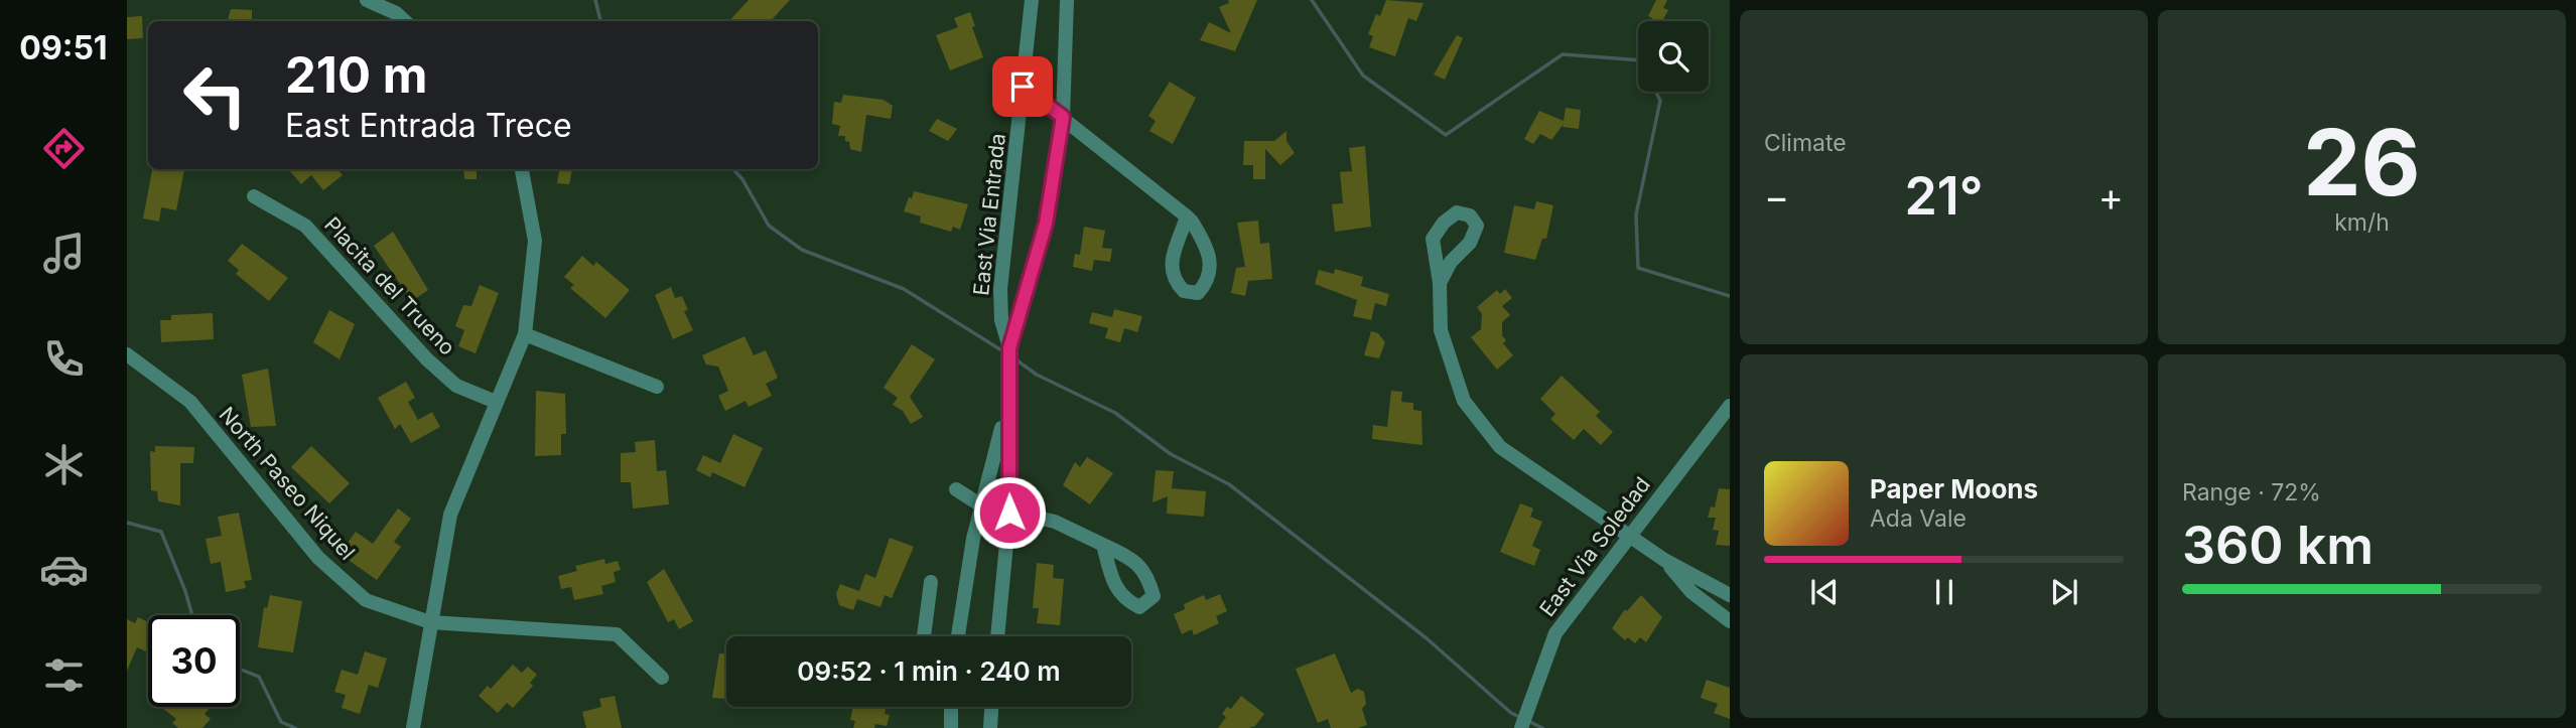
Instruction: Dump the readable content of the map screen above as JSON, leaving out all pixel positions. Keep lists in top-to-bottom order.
{
  "streets": {
    "street": [
      "East Via Entrada",
      "Placita del Trueno",
      "North Paseo Niquel",
      "East Via Soledad"
    ]
  },
  "page": {
    "tabs": "09:51",
    "tile": [
      "Climate",
      ["26", "km/h"],
      ["Range · 72%", "360 km"]
    ],
    "turn": ["210 m", "East Entrada Trece"],
    "heat": ["−", "21°", "+"],
    "song": ["Paper Moons", "Ada Vale"],
    "limit": "30",
    "trip": "09:52 · 1 min · 240 m"
  }
}
